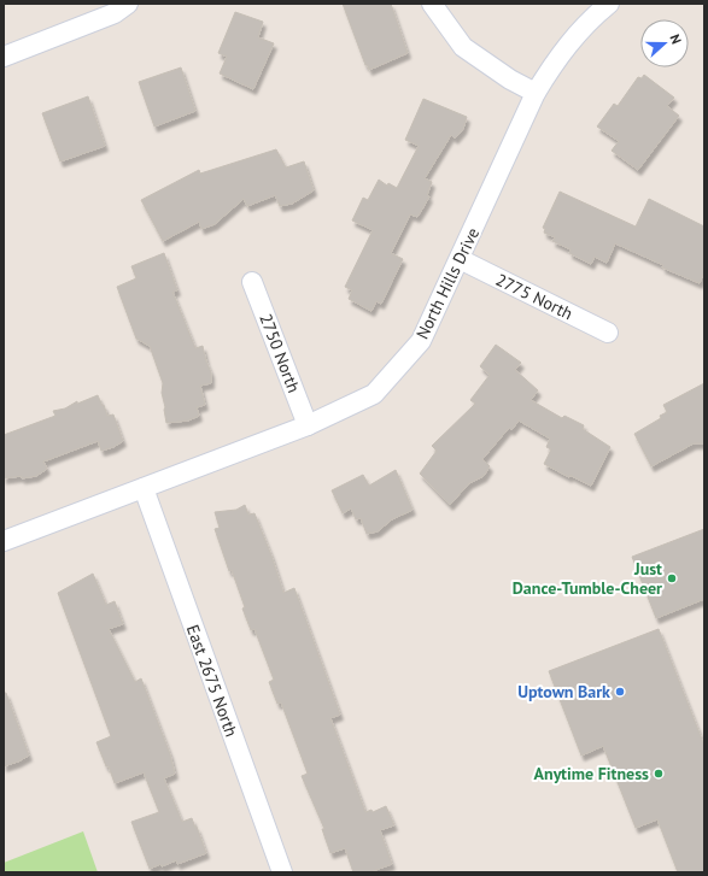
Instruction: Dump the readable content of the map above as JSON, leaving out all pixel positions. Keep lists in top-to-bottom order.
{
  "streets": {
    "street": [
      "North Hills Drive",
      "2775 North",
      "2750 North",
      "East 2675 North"
    ]
  },
  "crossings": [
    ["North Hills Drive", "2775 North"],
    ["North Hills Drive", "2750 North"],
    ["North Hills Drive", "East 2675 North"]
  ],
  "places": ["Just Dance-Tumble-Cheer", "Uptown Bark", "Anytime Fitness"],
  "north": "right"
}
